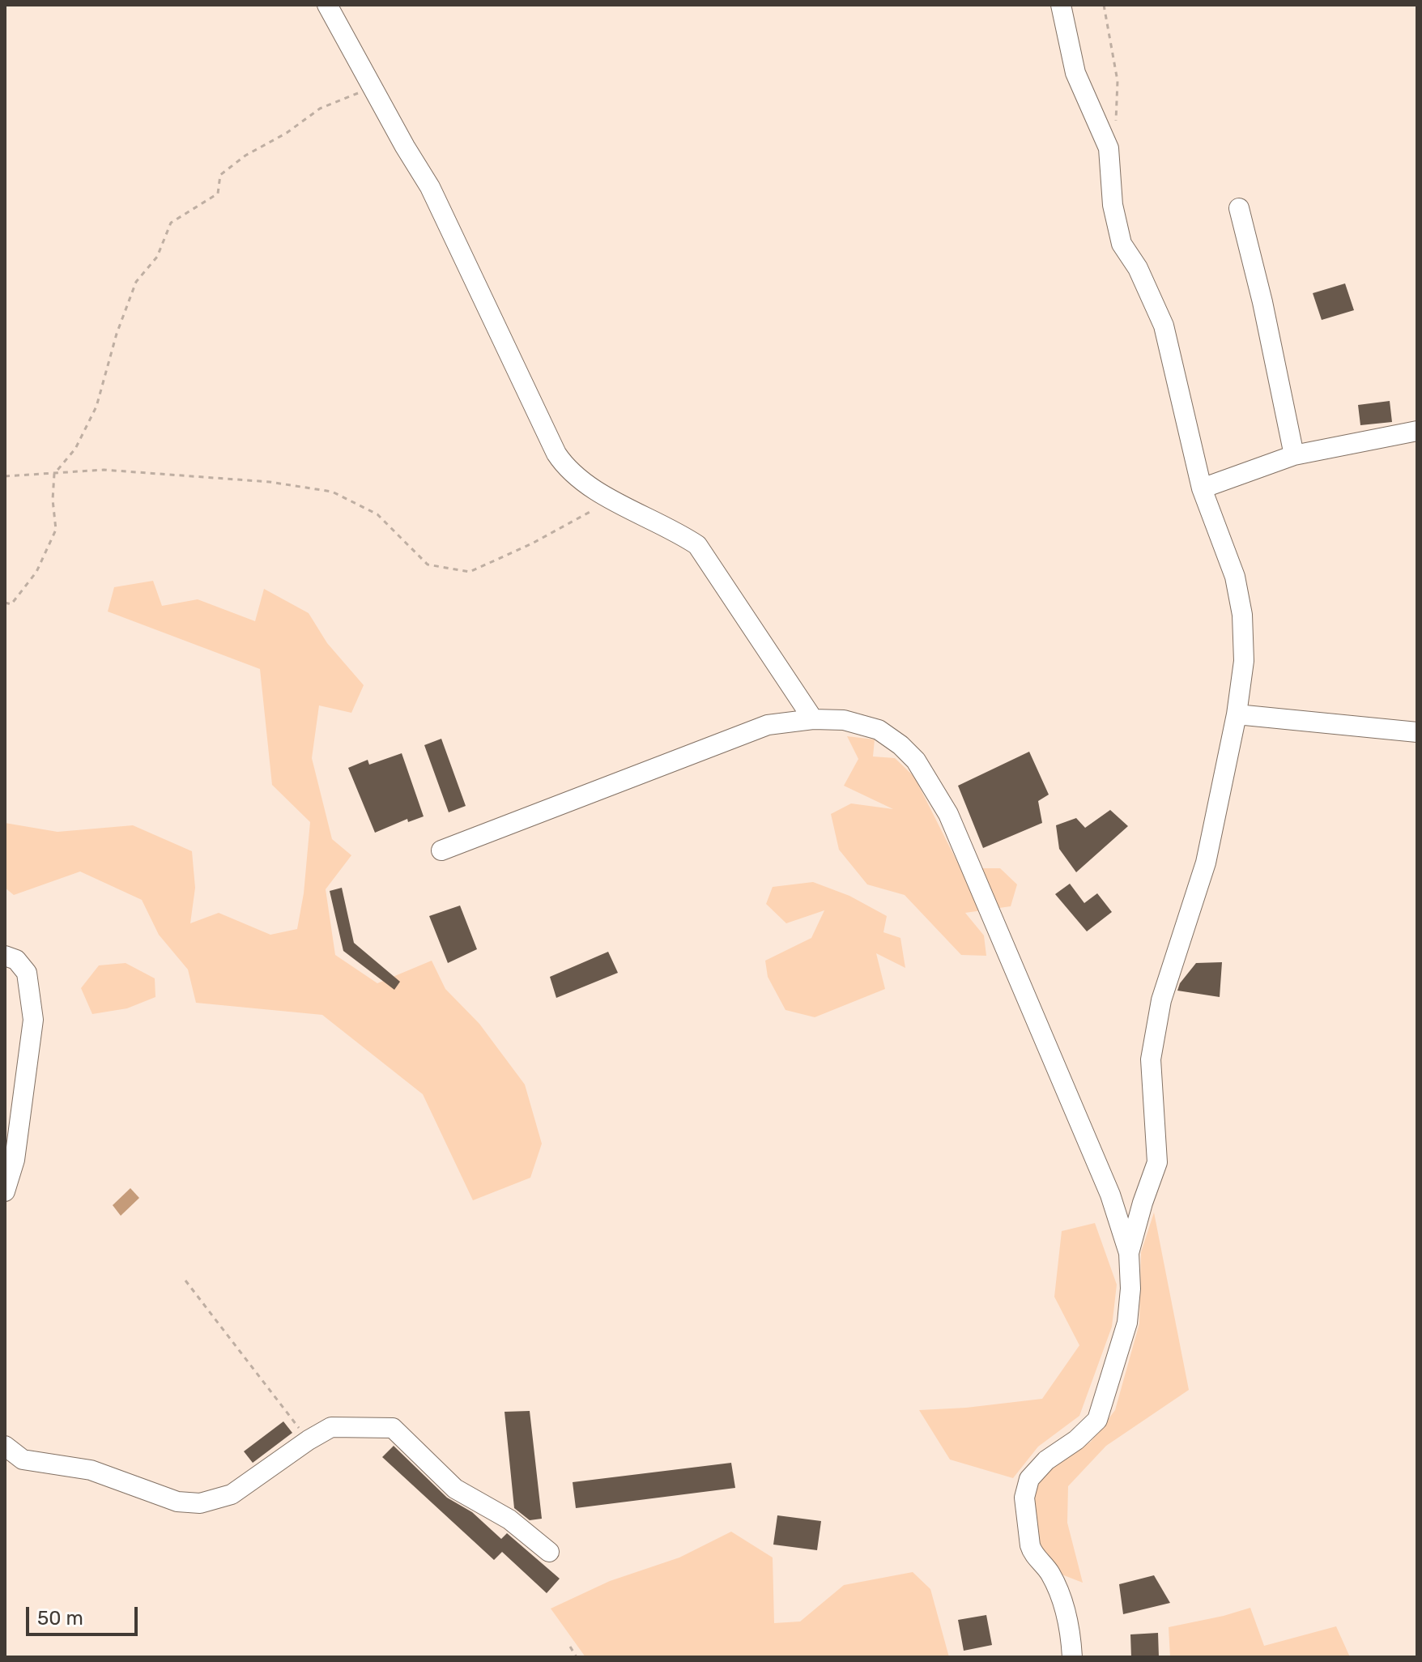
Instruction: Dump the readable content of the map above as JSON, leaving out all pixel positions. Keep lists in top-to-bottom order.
{
  "scale_bar": "50 m"
}
